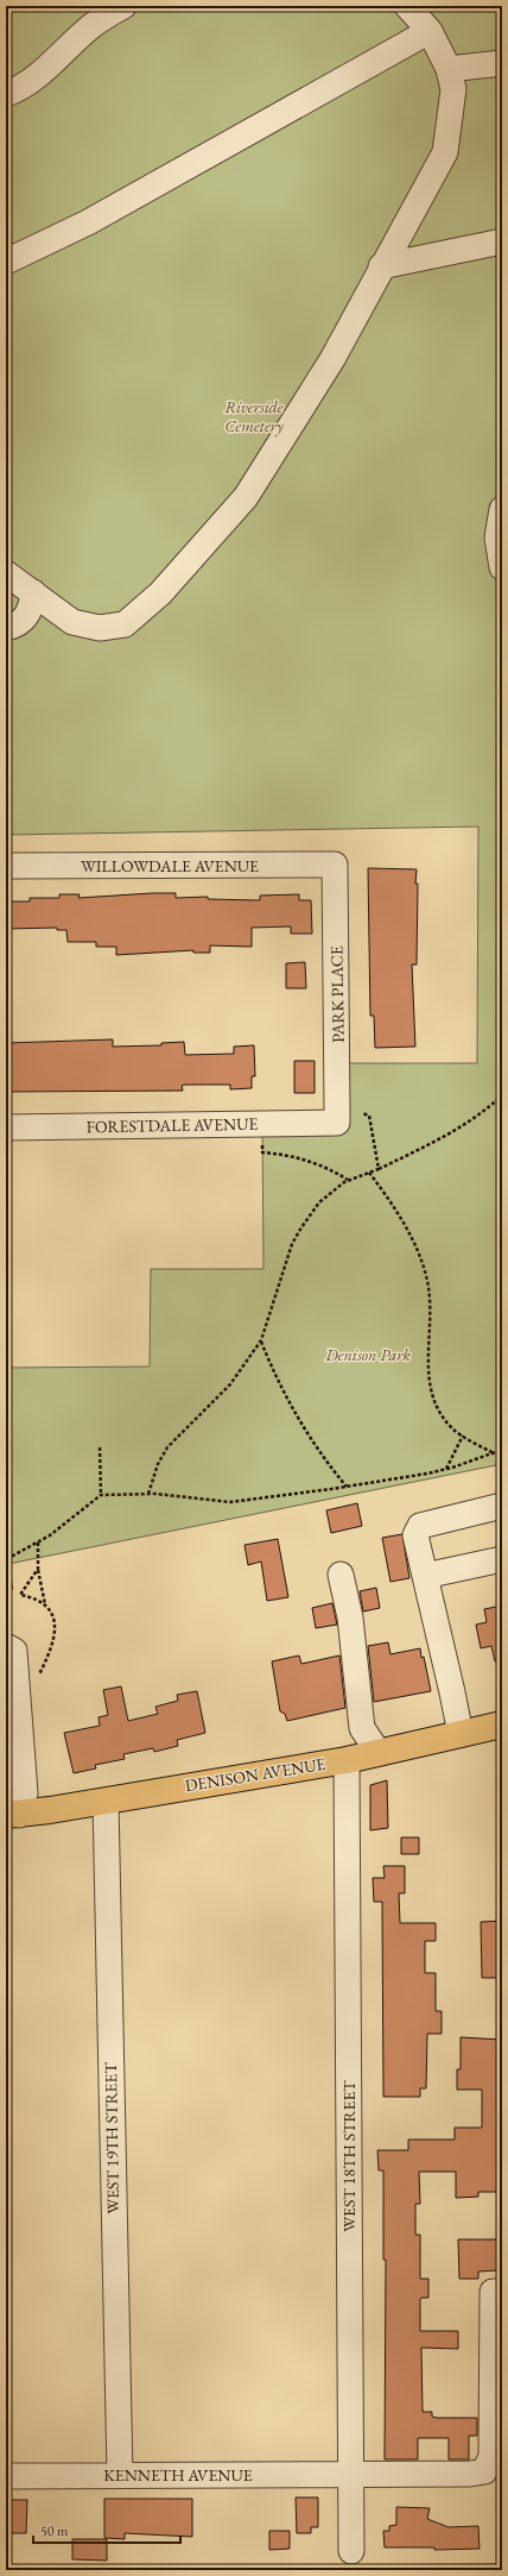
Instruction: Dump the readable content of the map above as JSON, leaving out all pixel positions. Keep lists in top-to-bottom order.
{
  "streets": {
    "main road": ["DENISON AVENUE"],
    "street": [
      "WILLOWDALE AVENUE",
      "PARK PLACE",
      "FORESTDALE AVENUE",
      "WEST 19TH STREET",
      "WEST 18TH STREET",
      "KENNETH AVENUE"
    ]
  },
  "crossings": [
    ["WILLOWDALE AVENUE", "PARK PLACE"],
    ["PARK PLACE", "FORESTDALE AVENUE"],
    ["DENISON AVENUE", "WEST 19TH STREET"],
    ["DENISON AVENUE", "WEST 18TH STREET"],
    ["WEST 19TH STREET", "KENNETH AVENUE"],
    ["WEST 18TH STREET", "KENNETH AVENUE"]
  ],
  "parks": ["Riverside Cemetery", "Denison Park"],
  "scale_bar": "50 m"
}
